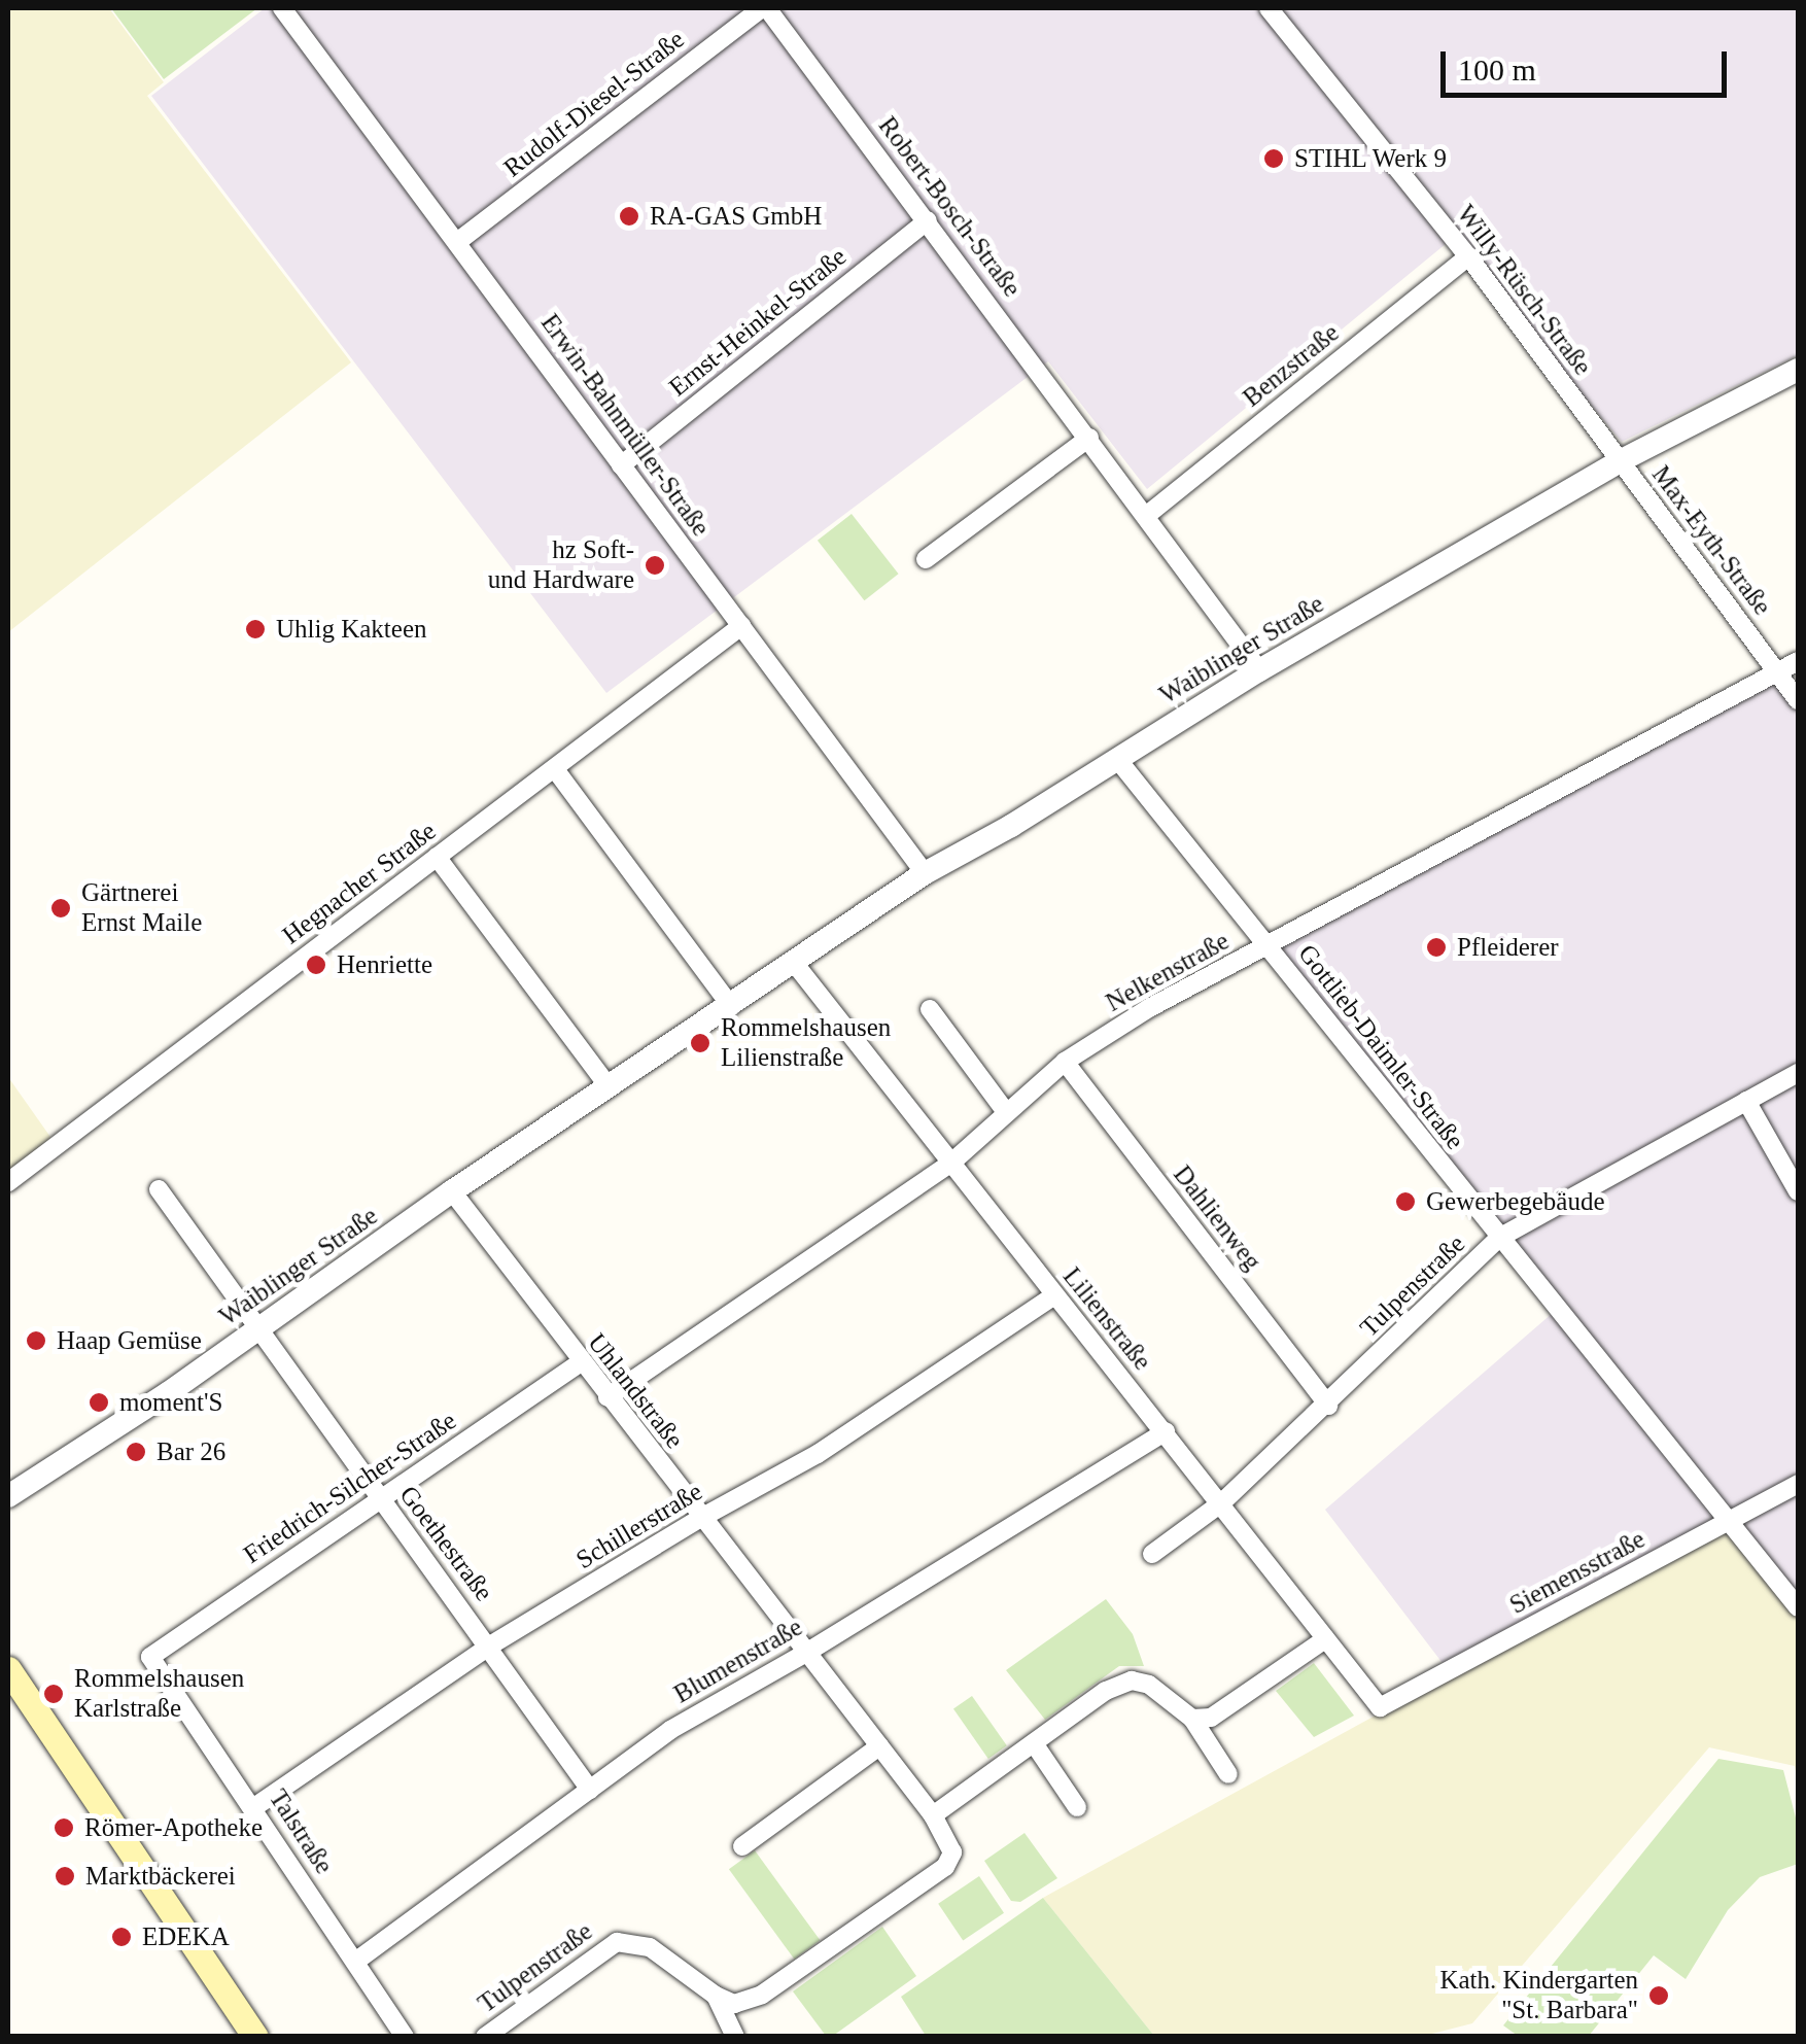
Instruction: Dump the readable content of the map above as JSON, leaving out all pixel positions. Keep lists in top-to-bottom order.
{
  "streets": {
    "street": [
      "Rudolf-Diesel-Straße",
      "Robert-Bosch-Straße",
      "Willy-Rüsch-Straße",
      "Ernst-Heinkel-Straße",
      "Benzstraße",
      "Erwin-Bahnmüller-Straße",
      "Max-Eyth-Straße",
      "Waiblinger Straße",
      "Hegnacher Straße",
      "Nelkenstraße",
      "Gottlieb-Daimler-Straße",
      "Dahlienweg",
      "Tulpenstraße",
      "Lilienstraße",
      "Uhlandstraße",
      "Friedrich-Silcher-Straße",
      "Schillerstraße",
      "Goethestraße",
      "Siemensstraße",
      "Blumenstraße",
      "Talstraße"
    ]
  },
  "crossings": [
    ["Rudolf-Diesel-Straße", "Robert-Bosch-Straße"],
    ["Rudolf-Diesel-Straße", "Erwin-Bahnmüller-Straße"],
    ["Robert-Bosch-Straße", "Ernst-Heinkel-Straße"],
    ["Robert-Bosch-Straße", "Benzstraße"],
    ["Robert-Bosch-Straße", "Waiblinger Straße"],
    ["Willy-Rüsch-Straße", "Benzstraße"],
    ["Willy-Rüsch-Straße", "Max-Eyth-Straße"],
    ["Willy-Rüsch-Straße", "Waiblinger Straße"],
    ["Ernst-Heinkel-Straße", "Erwin-Bahnmüller-Straße"],
    ["Erwin-Bahnmüller-Straße", "Waiblinger Straße"],
    ["Erwin-Bahnmüller-Straße", "Hegnacher Straße"],
    ["Max-Eyth-Straße", "Waiblinger Straße"],
    ["Max-Eyth-Straße", "Nelkenstraße"],
    ["Waiblinger Straße", "Gottlieb-Daimler-Straße"],
    ["Waiblinger Straße", "Lilienstraße"],
    ["Waiblinger Straße", "Uhlandstraße"],
    ["Waiblinger Straße", "Goethestraße"],
    ["Nelkenstraße", "Gottlieb-Daimler-Straße"],
    ["Nelkenstraße", "Dahlienweg"],
    ["Nelkenstraße", "Lilienstraße"],
    ["Nelkenstraße", "Uhlandstraße"],
    ["Gottlieb-Daimler-Straße", "Tulpenstraße"],
    ["Gottlieb-Daimler-Straße", "Siemensstraße"],
    ["Dahlienweg", "Tulpenstraße"],
    ["Tulpenstraße", "Lilienstraße"],
    ["Tulpenstraße", "Uhlandstraße"],
    ["Lilienstraße", "Schillerstraße"],
    ["Lilienstraße", "Siemensstraße"],
    ["Lilienstraße", "Blumenstraße"],
    ["Uhlandstraße", "Friedrich-Silcher-Straße"],
    ["Uhlandstraße", "Schillerstraße"],
    ["Uhlandstraße", "Blumenstraße"],
    ["Friedrich-Silcher-Straße", "Goethestraße"],
    ["Friedrich-Silcher-Straße", "Talstraße"],
    ["Schillerstraße", "Goethestraße"],
    ["Schillerstraße", "Talstraße"],
    ["Goethestraße", "Blumenstraße"],
    ["Blumenstraße", "Talstraße"]
  ],
  "places": [
    "STIHL Werk 9",
    "RA-GAS GmbH",
    "hz Soft- und Hardware",
    "Uhlig Kakteen",
    "Gärtnerei Ernst Maile",
    "Pfleiderer",
    "Henriette",
    "Rommelshausen Lilienstraße",
    "Gewerbegebäude",
    "Haap Gemüse",
    "moment'S",
    "Bar 26",
    "Rommelshausen Karlstraße",
    "Römer-Apotheke",
    "Marktbäckerei",
    "EDEKA",
    "Kath. Kindergarten \"St. Barbara\""
  ],
  "scale_bar": "100 m"
}
